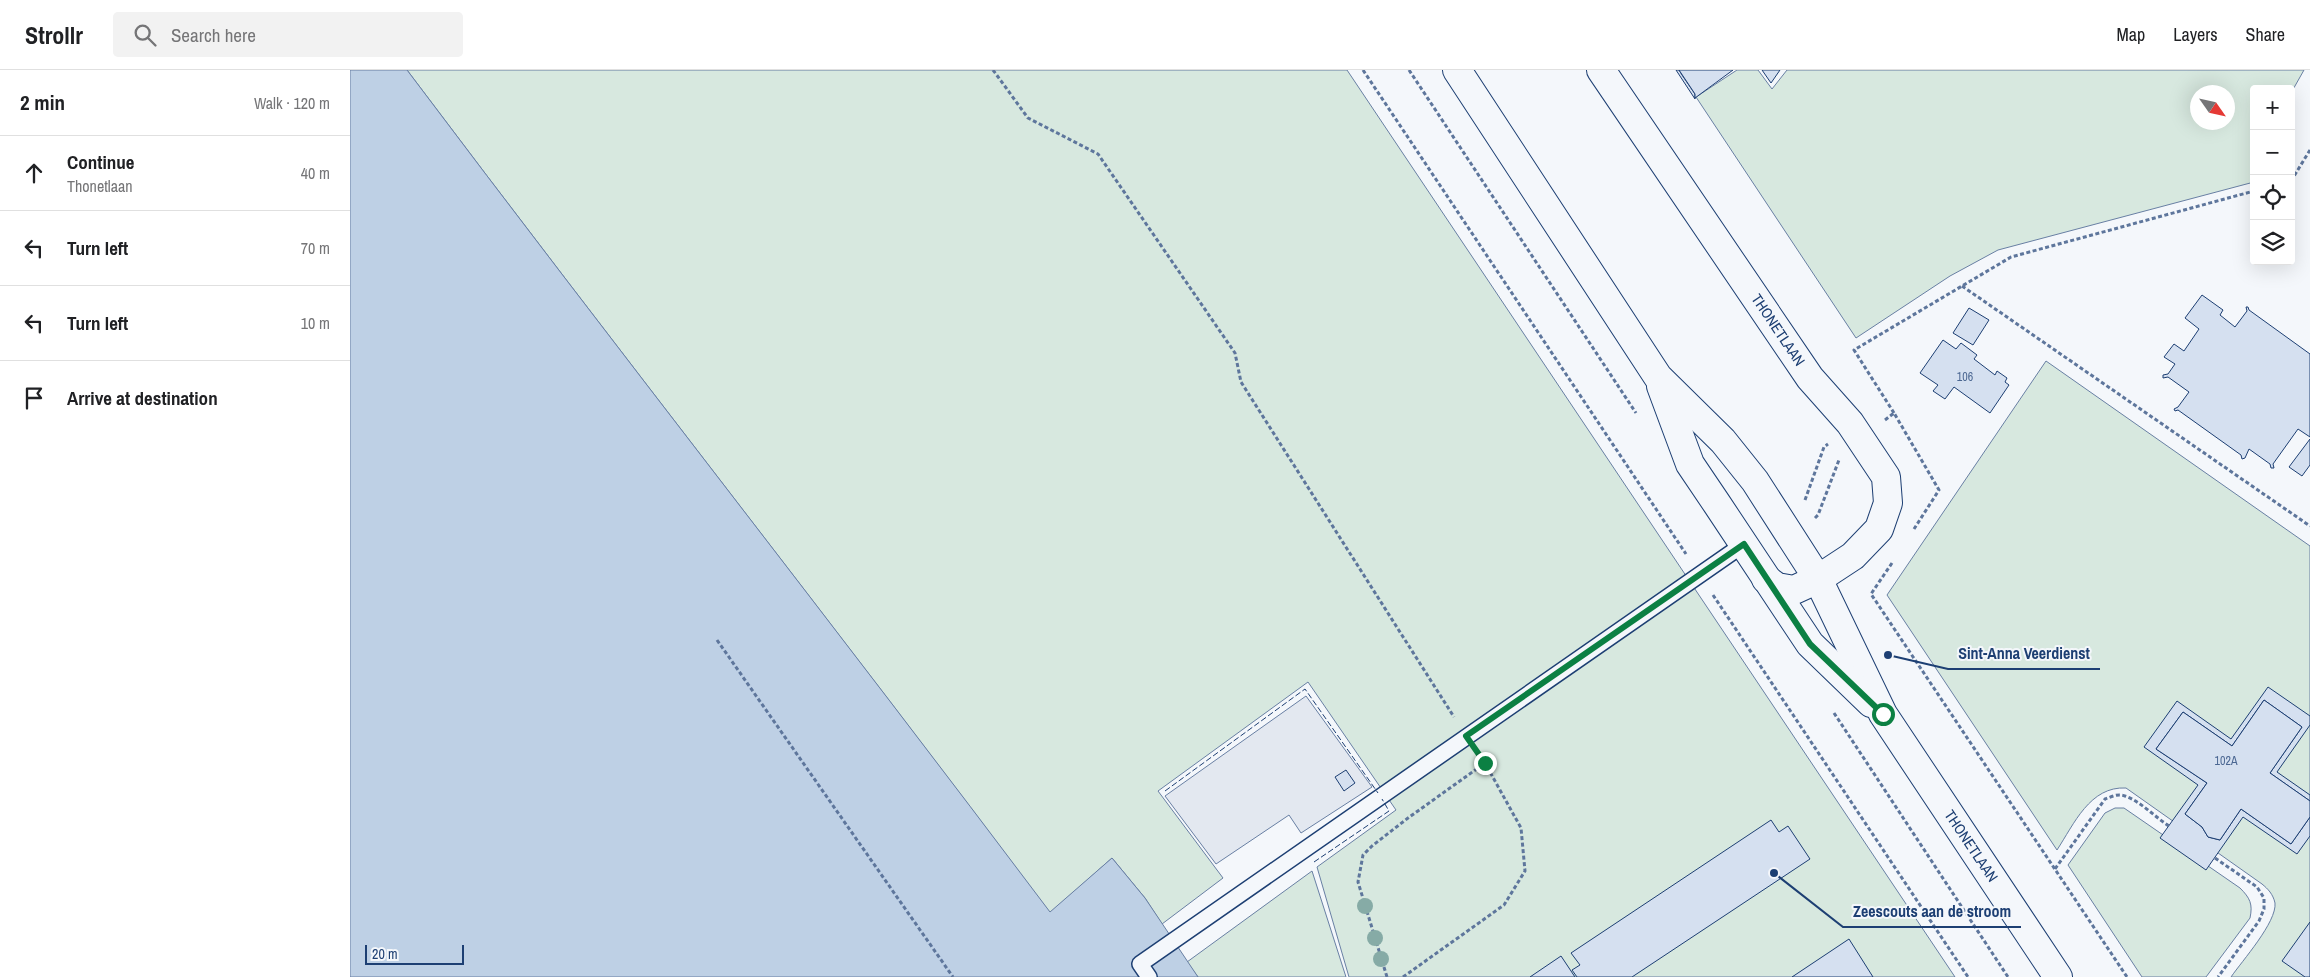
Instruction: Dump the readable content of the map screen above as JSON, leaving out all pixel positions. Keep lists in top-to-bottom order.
{
  "streets": {
    "street": ["THONETLAAN"]
  },
  "places": ["Sint-Anna Veerdienst", "Zeescouts aan de stroom"],
  "house_numbers": ["106", "102A"],
  "scale_bar": "20 m",
  "north": "bottom right",
  "page": {
    "header": "Strollr",
    "search": "Search here",
    "nav": ["Map", "Layers", "Share"],
    "heading": ["2 min", "Walk · 120 m"],
    "map_buttons": ["+", "−"],
    "list": [
      ["Continue", "Thonetlaan", "40 m"],
      ["Turn left", "70 m"],
      ["Turn left", "10 m"],
      "Arrive at destination"
    ],
    "scale": "20 m"
  }
}
